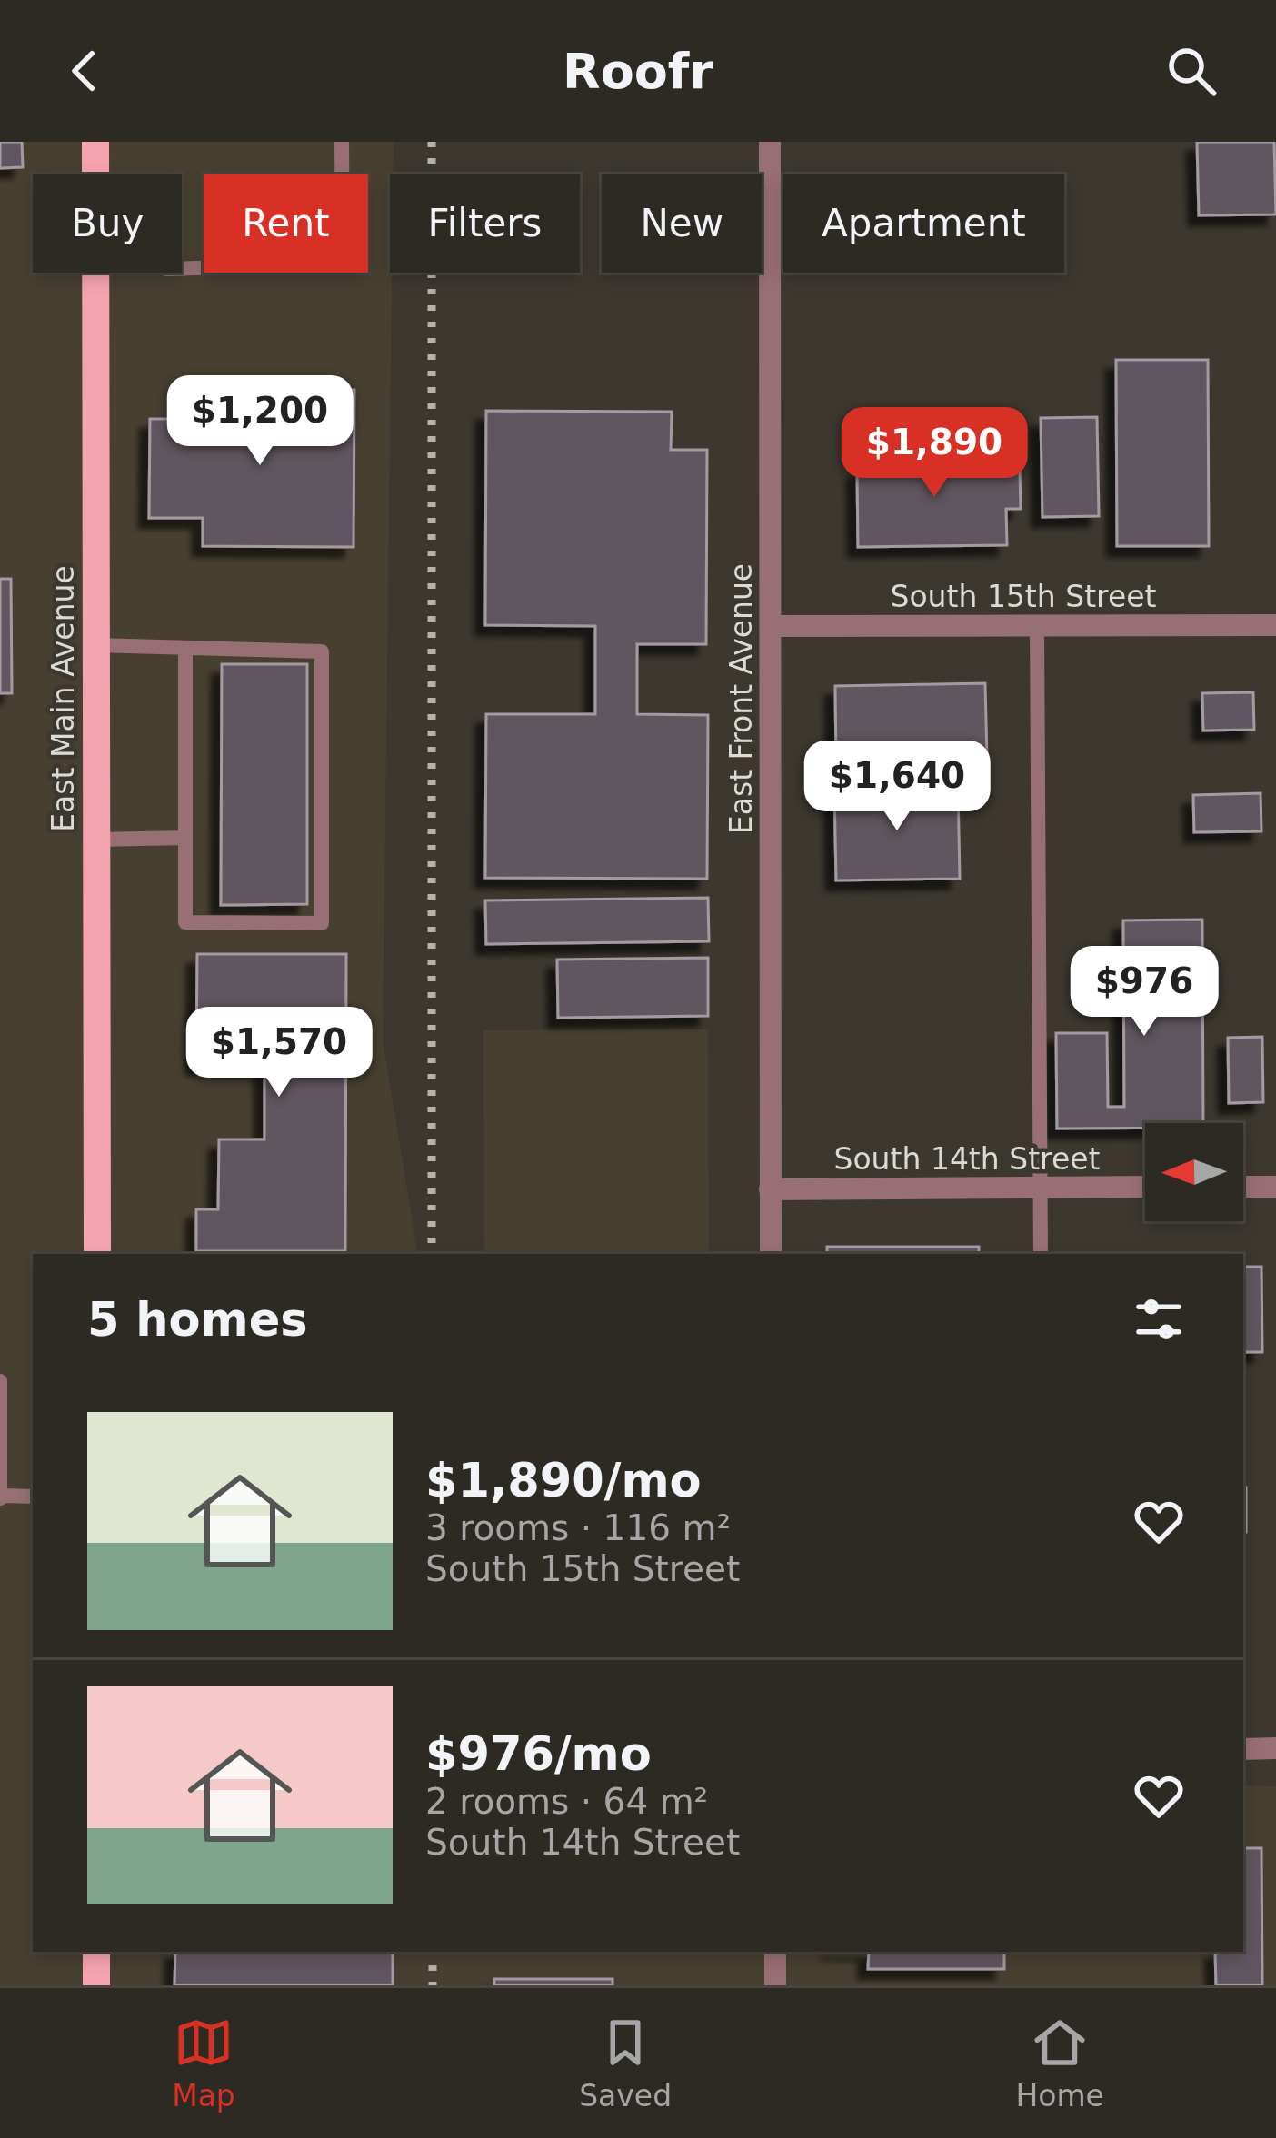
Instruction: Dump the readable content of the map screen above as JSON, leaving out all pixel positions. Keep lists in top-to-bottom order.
{
  "streets": {
    "main road": ["East Main Avenue"],
    "street": ["South 15th Street", "East Front Avenue", "South 14th Street"]
  },
  "crossings": [
    ["South 15th Street", "East Front Avenue"],
    ["East Front Avenue", "South 14th Street"]
  ],
  "north": "left",
  "page": {
    "header": "Roofr",
    "chip": [
      "Buy",
      "Rent",
      "Filters",
      "New",
      "Apartment"
    ],
    "price": [
      "$1,200",
      "$1,890",
      "$1,640",
      "$976",
      "$1,570"
    ],
    "heading": "5 homes",
    "list": [
      {
        "name": "$1,890/mo",
        "note": "3 rooms · 116 m² · South 15th Street"
      },
      {
        "name": "$976/mo",
        "note": "2 rooms · 64 m² · South 14th Street"
      }
    ],
    "tabs": ["Map", "Saved", "Home"]
  }
}
